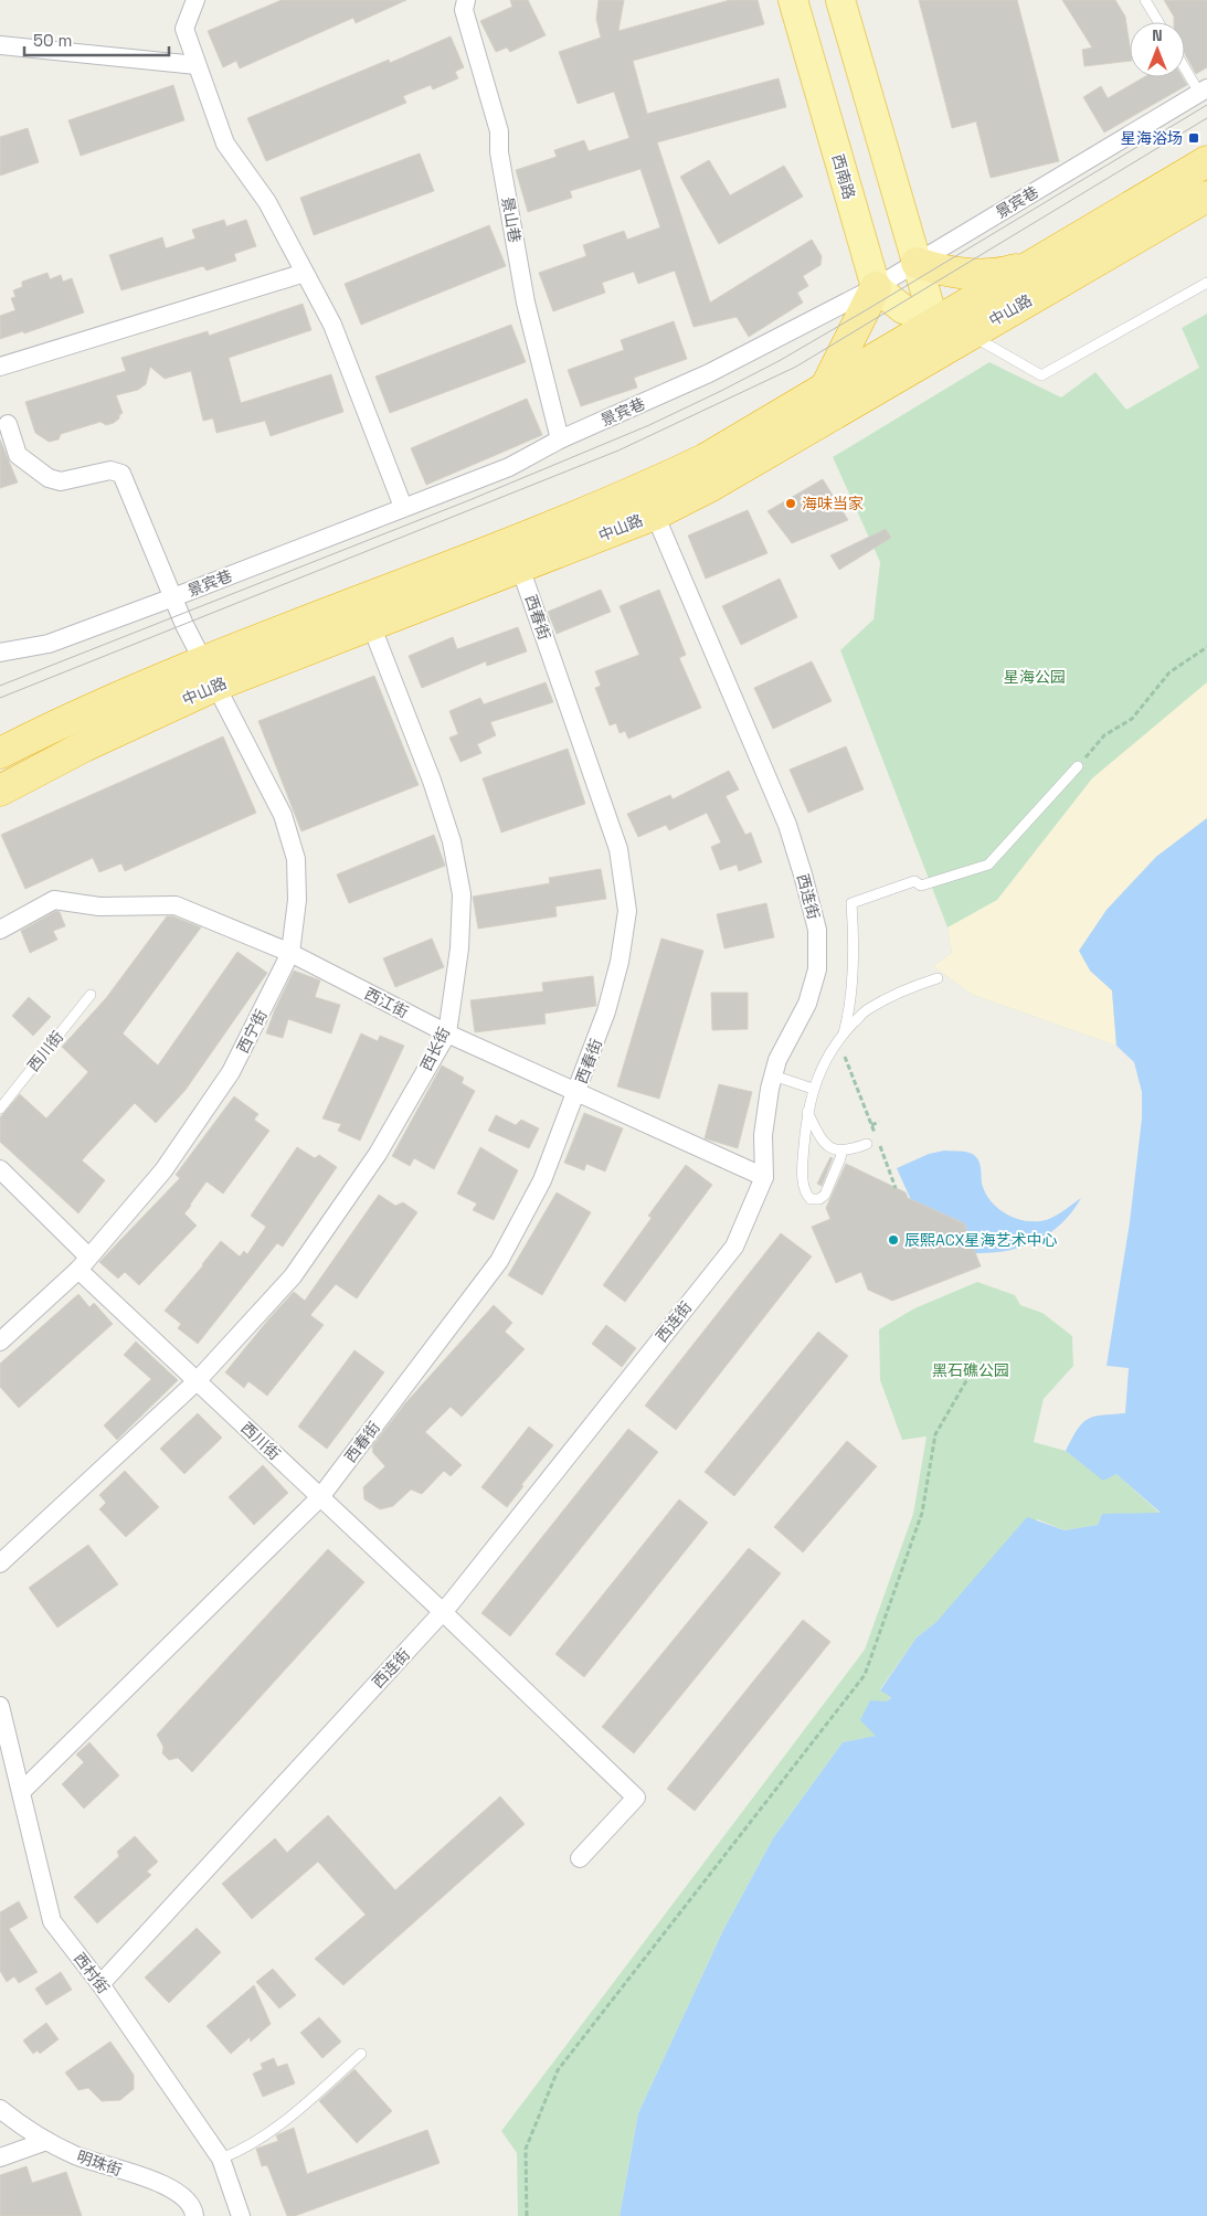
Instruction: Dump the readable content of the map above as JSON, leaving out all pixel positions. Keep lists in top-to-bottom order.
{
  "streets": {
    "highway": ["中山路"],
    "main road": ["西南路"],
    "street": [
      "景宾巷",
      "景山巷",
      "西春街",
      "西连街",
      "西江街",
      "西宁街",
      "西长街",
      "西川街",
      "西村街",
      "明珠街"
    ]
  },
  "crossings": [
    ["西南路", "景宾巷"],
    ["景宾巷", "景山巷"],
    ["景宾巷", "西宁街"],
    ["中山路", "西春街"],
    ["中山路", "西连街"],
    ["中山路", "西宁街"],
    ["中山路", "西长街"],
    ["西春街", "西江街"],
    ["西春街", "西川街"],
    ["西春街", "西村街"],
    ["西连街", "西江街"],
    ["西连街", "西川街"],
    ["西连街", "西村街"],
    ["西江街", "西宁街"],
    ["西江街", "西长街"],
    ["西宁街", "西川街"],
    ["西长街", "西川街"]
  ],
  "parks": ["星海公园", "黑石礁公园"],
  "places": {
    "transit": ["星海浴场"],
    "other": ["海味当家", "辰熙ACX星海艺术中心"]
  },
  "scale_bar": "50 m",
  "north": "top"
}
